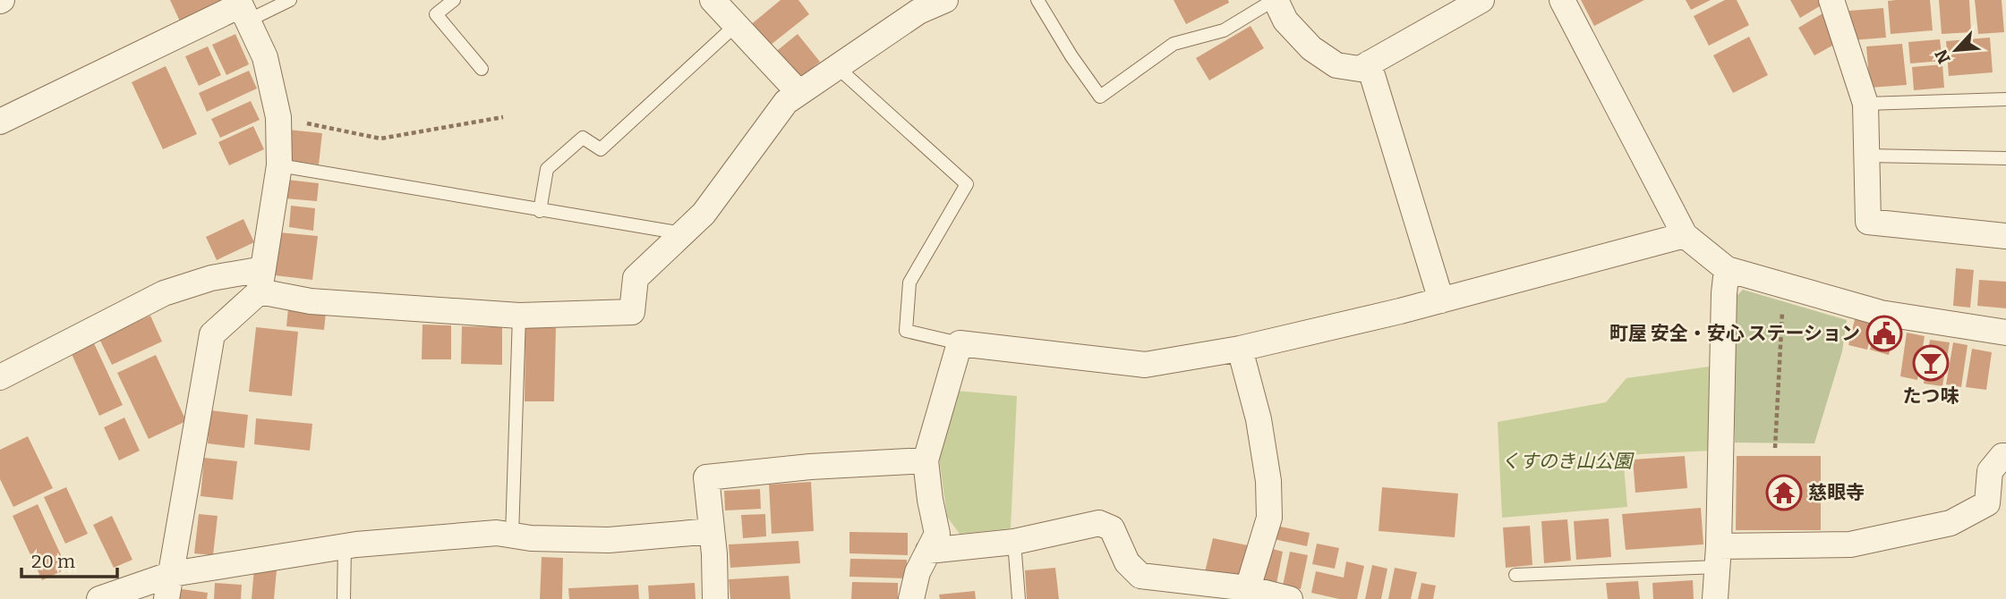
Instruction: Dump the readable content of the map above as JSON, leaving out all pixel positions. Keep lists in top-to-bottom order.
{
  "parks": ["くすのき山公園"],
  "places": {
    "public building": ["町屋 安全・安心 ステーション"],
    "bar": ["たつ味"],
    "temple": ["慈眼寺"]
  },
  "scale_bar": "20 m",
  "north": "bottom left"
}
